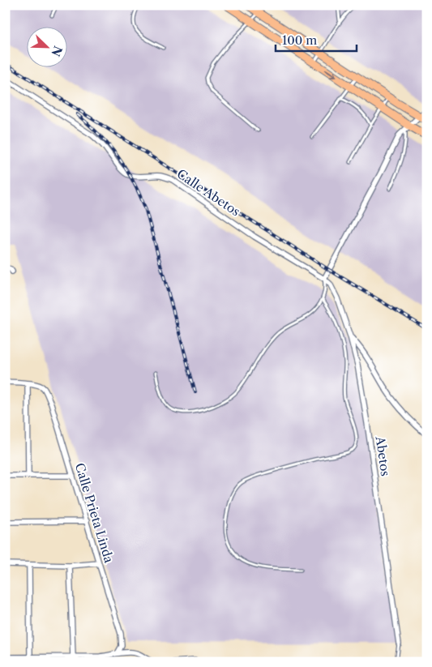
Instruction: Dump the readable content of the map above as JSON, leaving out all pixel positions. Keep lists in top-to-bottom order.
{
  "streets": {
    "street": ["Calle Abetos", "Abetos", "Calle Prieta Linda"]
  },
  "crossings": [
    ["Calle Abetos", "Abetos"]
  ],
  "scale_bar": "100 m",
  "north": "bottom right"
}
